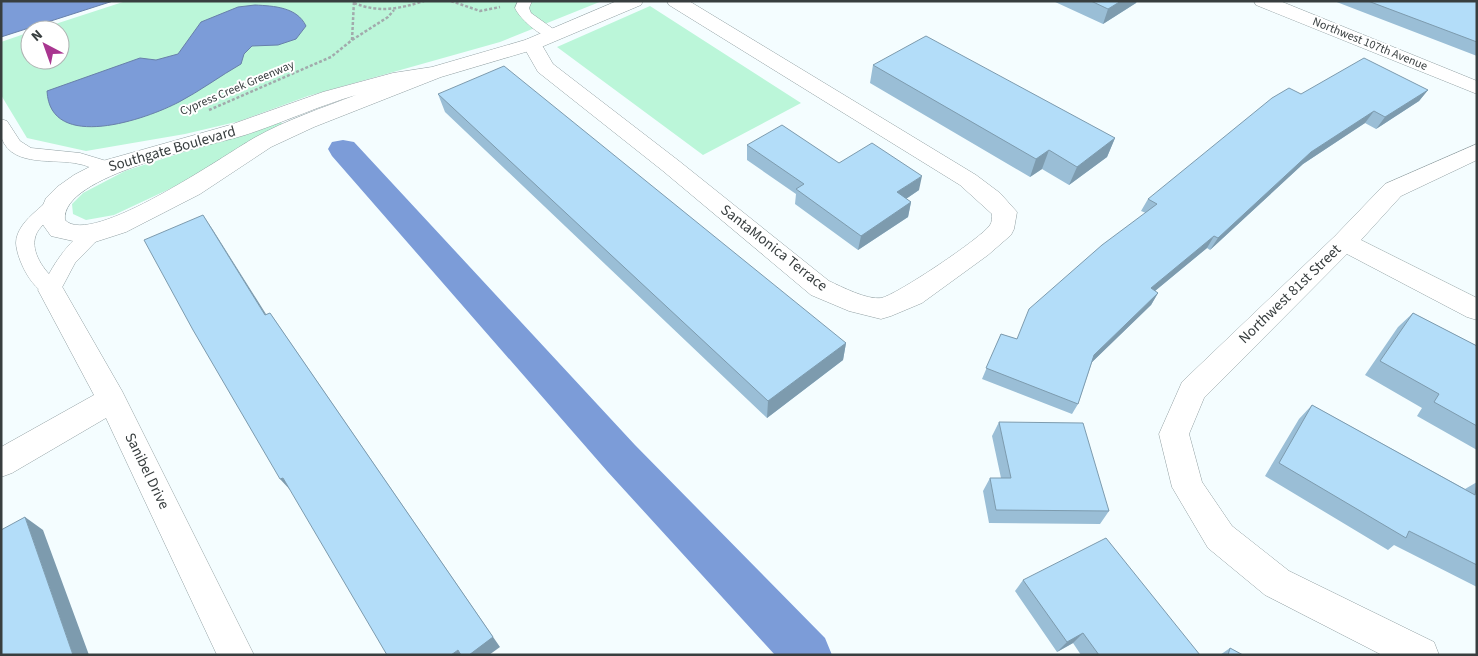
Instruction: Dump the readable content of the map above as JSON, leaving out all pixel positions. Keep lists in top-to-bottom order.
{
  "streets": {
    "street": [
      "Northwest 107th Avenue",
      "Southgate Boulevard",
      "SantaMonica Terrace",
      "Northwest 81st Street",
      "Sanibel Drive"
    ],
    "path": ["Cypress Creek Greenway"]
  },
  "crossings": [
    ["Southgate Boulevard", "SantaMonica Terrace"],
    ["Southgate Boulevard", "Sanibel Drive"]
  ],
  "north": "top left"
}
